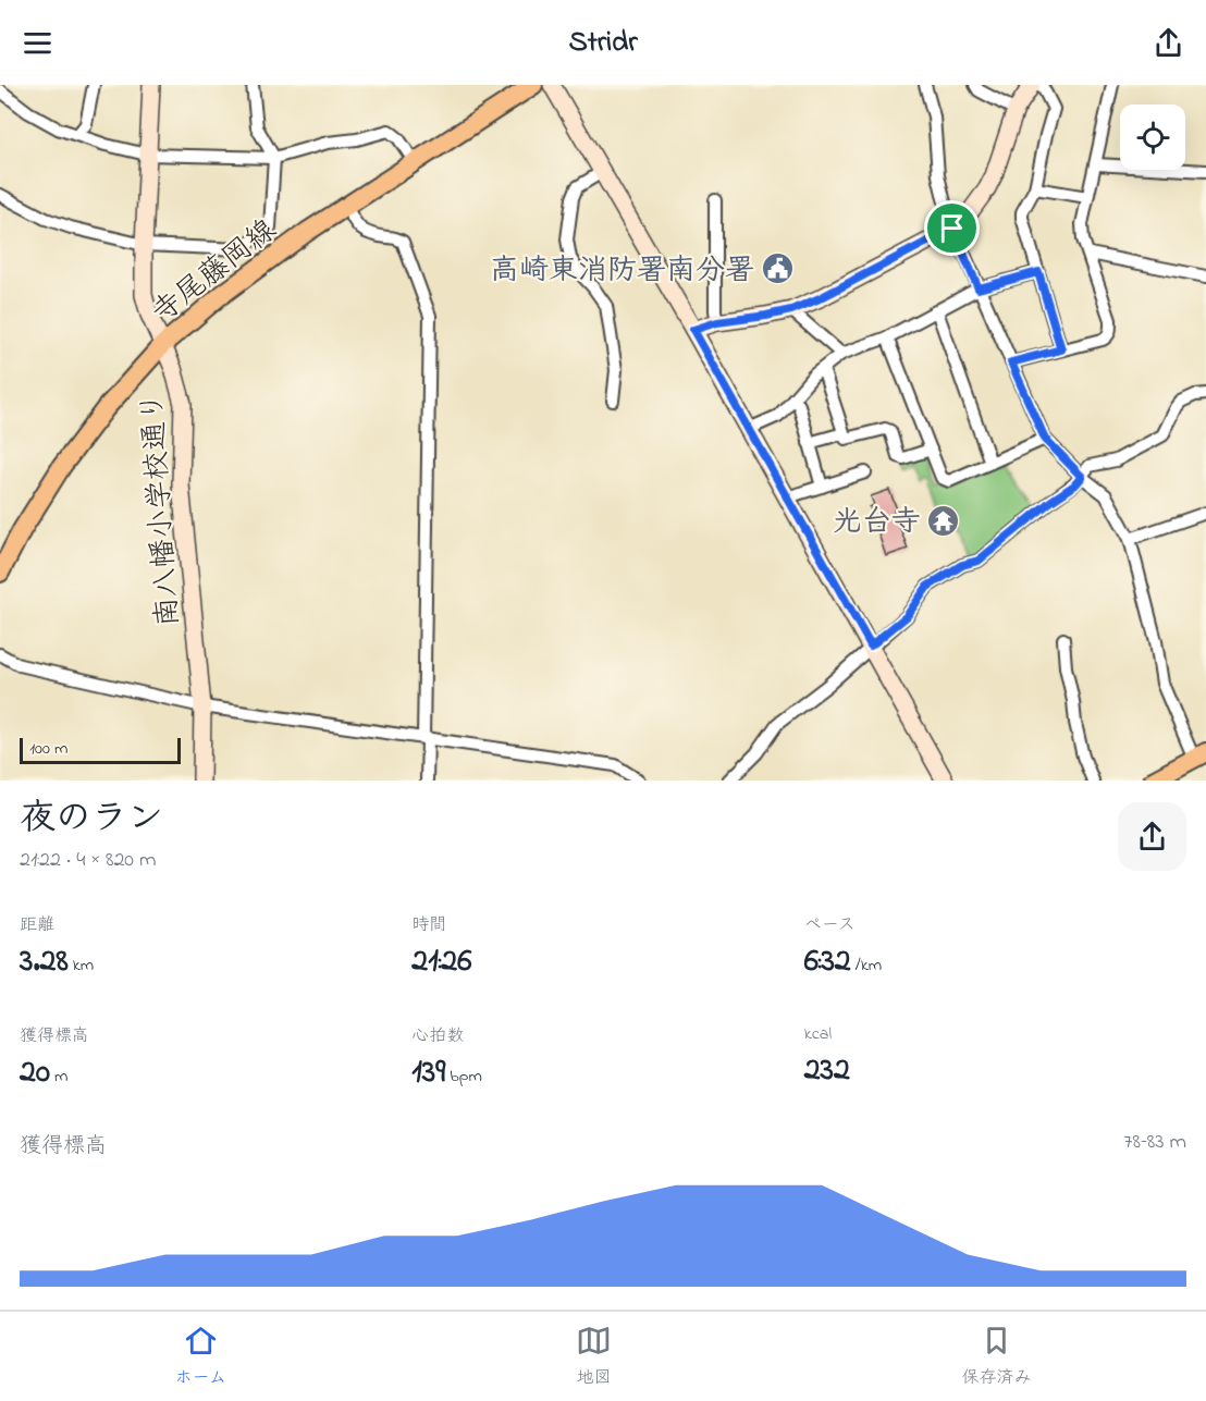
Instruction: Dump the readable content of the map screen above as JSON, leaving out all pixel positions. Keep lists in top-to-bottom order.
{
  "streets": {
    "main road": ["寺尾藤岡線"],
    "street": ["南八幡小学校通り"]
  },
  "crossings": [
    ["寺尾藤岡線", "南八幡小学校通り"]
  ],
  "places": {
    "public building": ["高崎東消防署南分署"],
    "temple": ["光台寺"]
  },
  "scale_bar": "100 m",
  "page": {
    "header": "Stridr",
    "scale": "100 m",
    "heading": ["夜のラン", "21:22 · 4 × 820 m"],
    "stats": [
      ["距離", "3.28 km"],
      ["時間", "21:26"],
      ["ペース", "6:32 /km"],
      ["獲得標高", "20 m"],
      ["心拍数", "139 bpm"],
      ["kcal", "232"]
    ],
    "chart": ["獲得標高", "78–83 m"],
    "tabs": ["ホーム", "地図", "保存済み"]
  }
}
